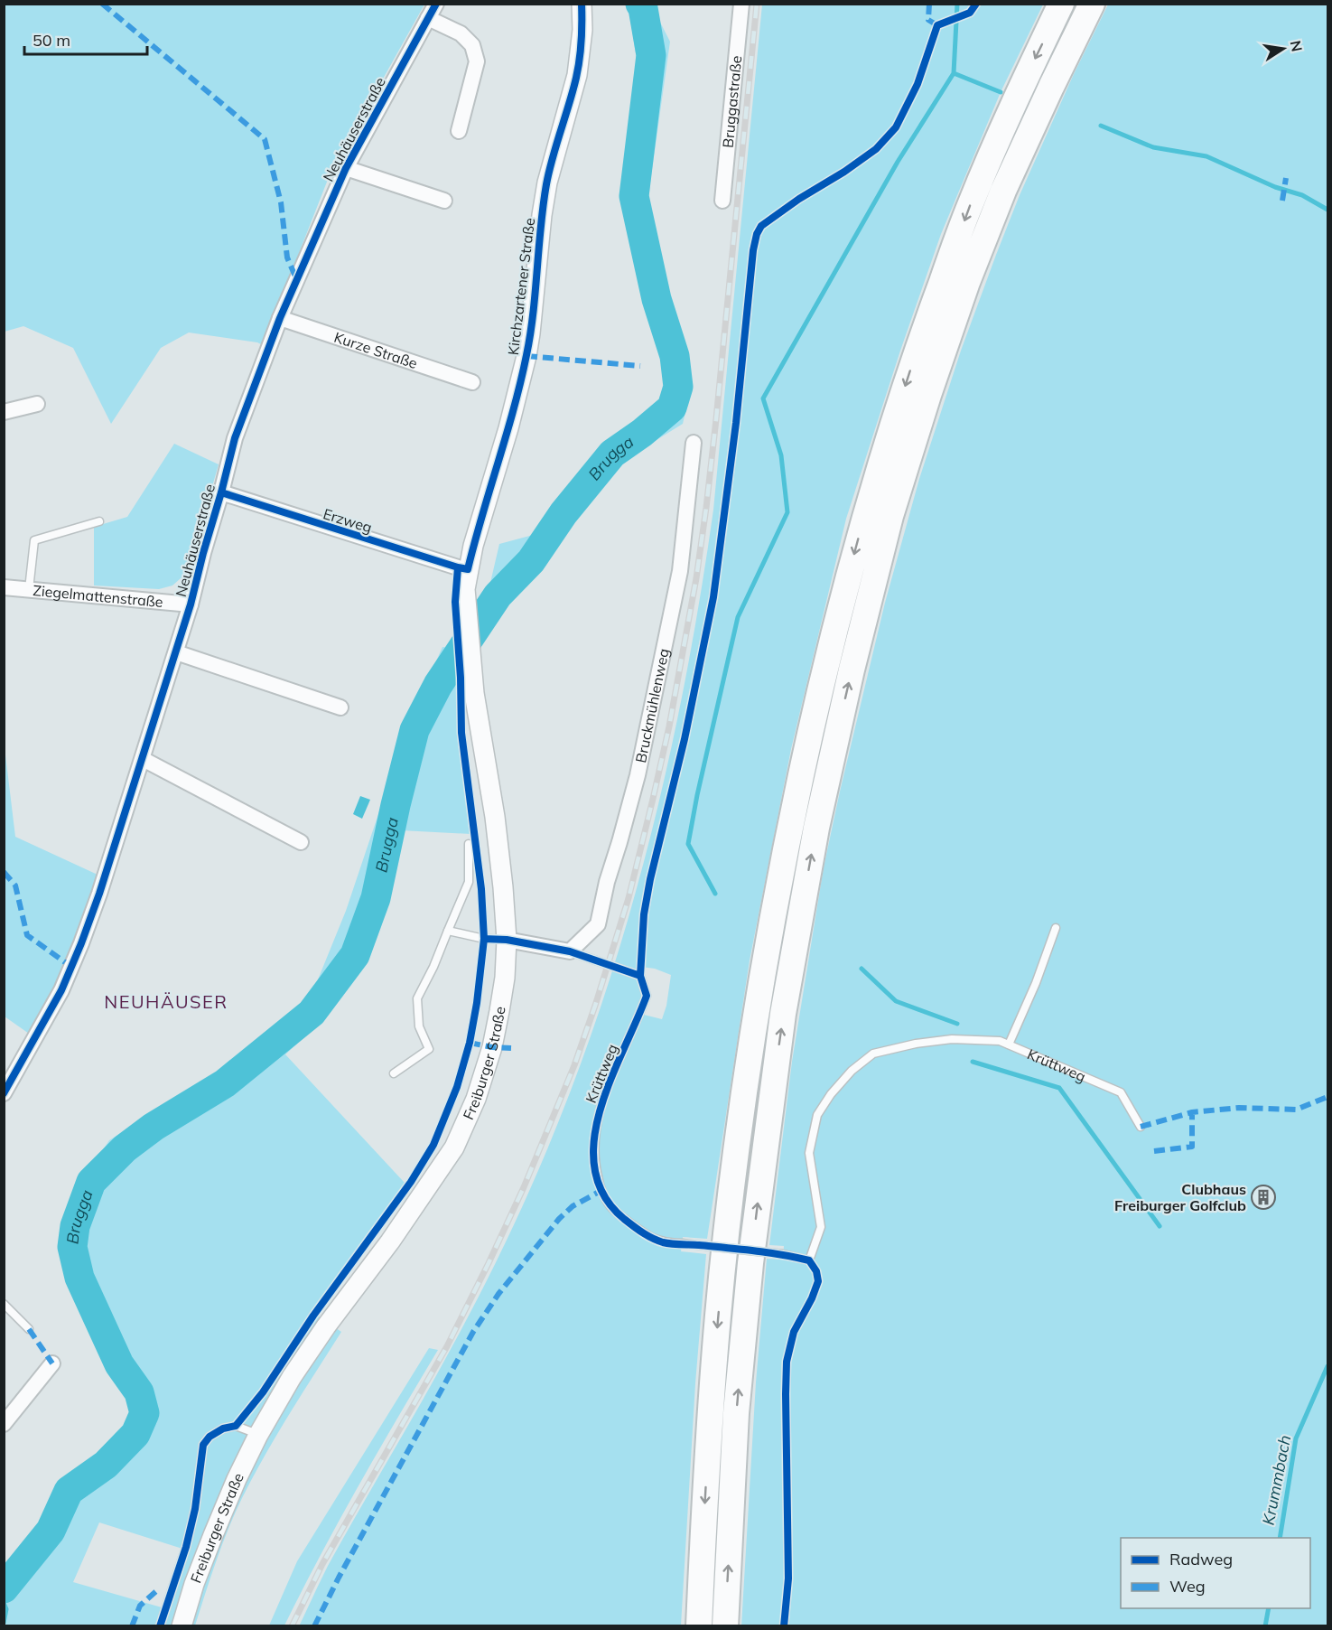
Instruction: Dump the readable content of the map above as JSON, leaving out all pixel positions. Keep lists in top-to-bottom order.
{
  "streets": {
    "street": [
      "Bruggastraße",
      "Neuhäuserstraße",
      "Kirchzartener Straße",
      "Kurze Straße",
      "Erzweg",
      "Ziegelmattenstraße",
      "Bruckmühlenweg",
      "Freiburger Straße",
      "Krüttweg"
    ]
  },
  "crossings": [
    ["Neuhäuserstraße", "Kurze Straße"],
    ["Neuhäuserstraße", "Erzweg"],
    ["Neuhäuserstraße", "Ziegelmattenstraße"],
    ["Kirchzartener Straße", "Erzweg"],
    ["Kirchzartener Straße", "Freiburger Straße"],
    ["Bruckmühlenweg", "Krüttweg"],
    ["Freiburger Straße", "Krüttweg"]
  ],
  "districts": ["NEUHÄUSER"],
  "water": ["Brugga", "Krummbach"],
  "places": {
    "building": ["Clubhaus Freiburger Golfclub"]
  },
  "legend": ["Radweg", "Weg"],
  "scale_bar": "50 m",
  "north": "right"
}
